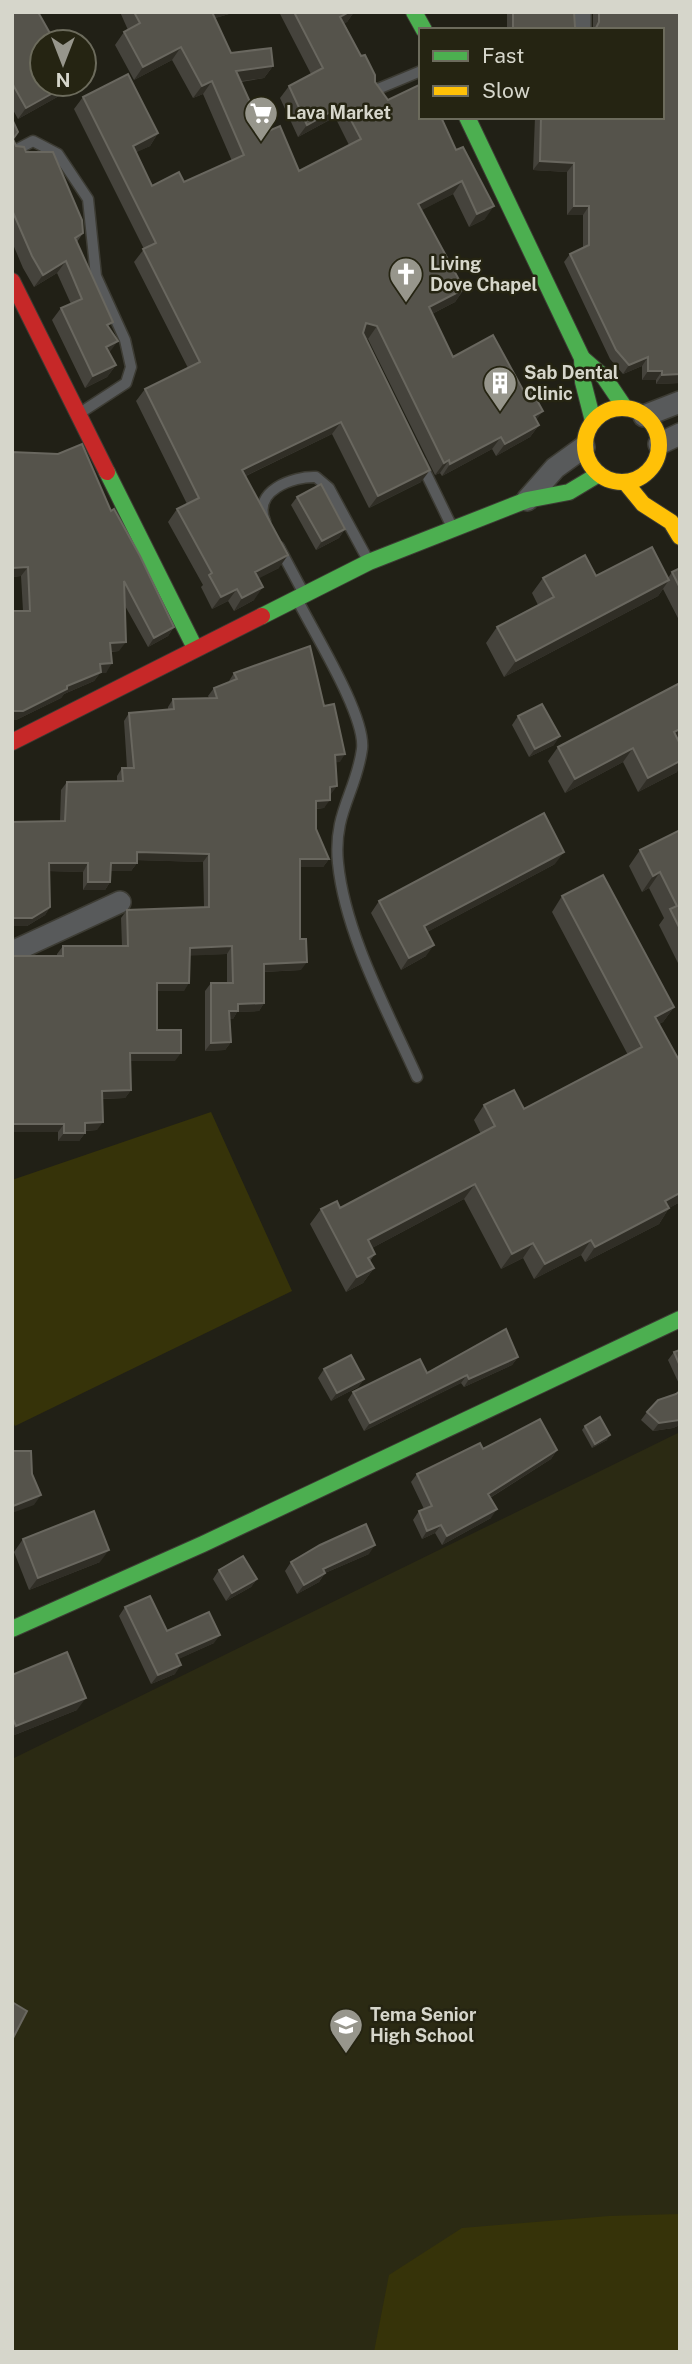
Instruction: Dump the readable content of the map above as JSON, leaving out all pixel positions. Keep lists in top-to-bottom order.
{
  "places": {
    "supermarket": ["Lava Market"],
    "church": ["Living Dove Chapel"],
    "building": ["Sab Dental Clinic"],
    "school or university": ["Tema Senior High School"]
  },
  "legend": ["Fast", "Slow"],
  "north": "bottom"
}
